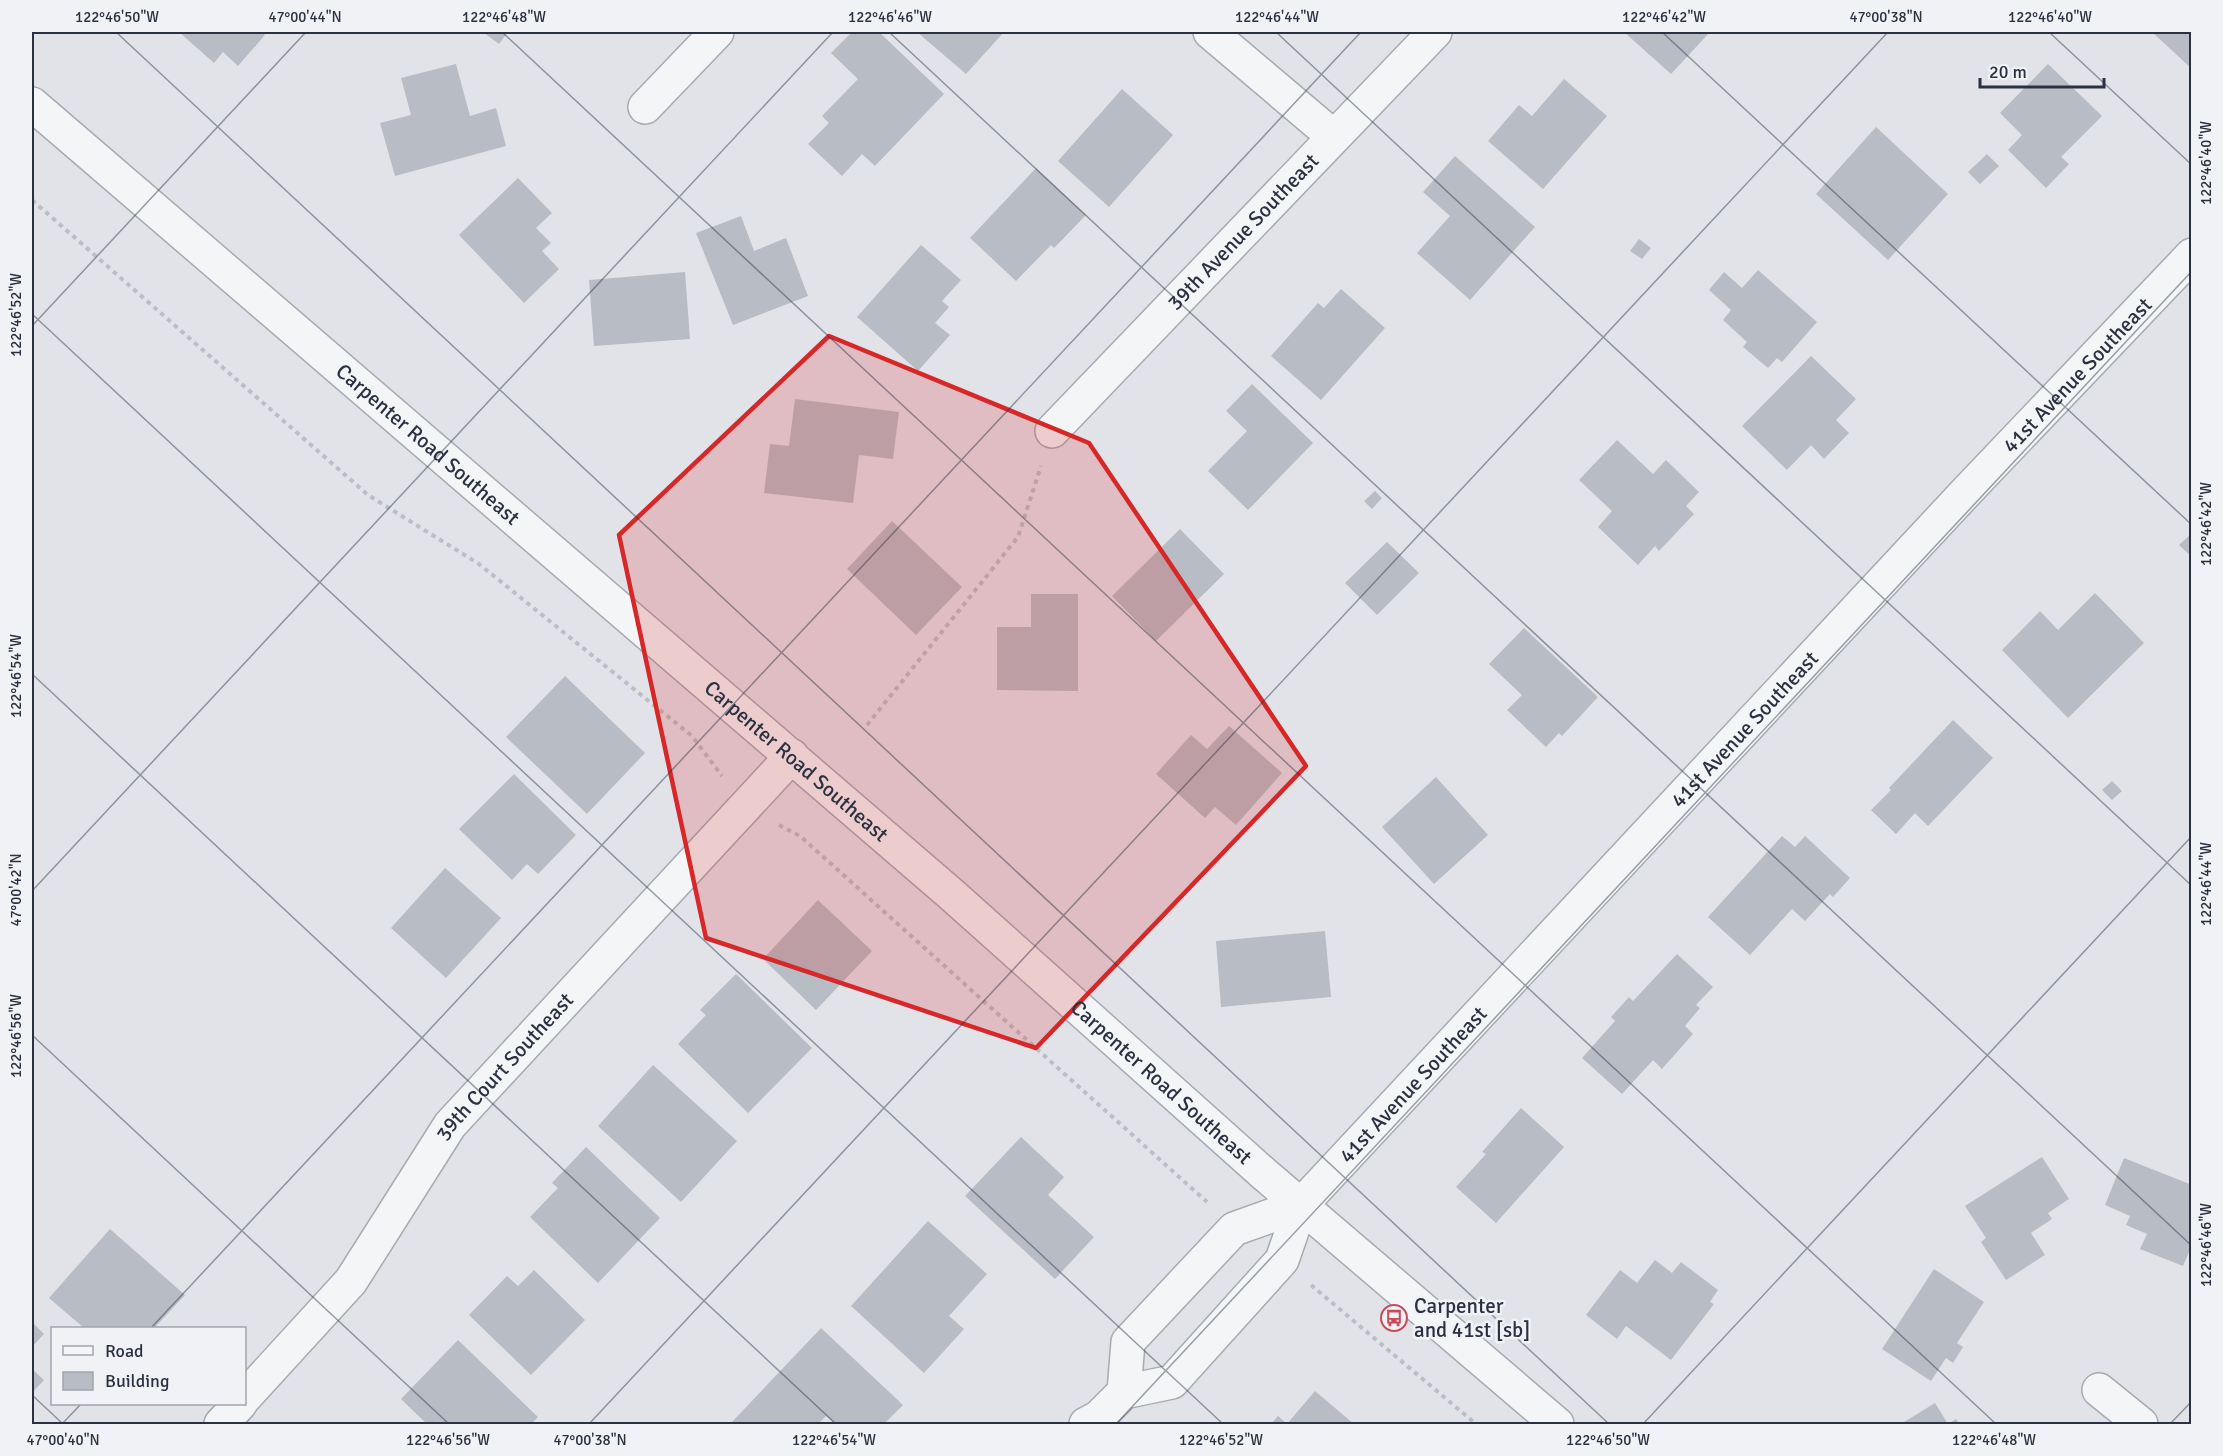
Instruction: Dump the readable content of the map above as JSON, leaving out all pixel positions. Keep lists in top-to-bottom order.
{
  "streets": {
    "street": [
      "39th Avenue Southeast",
      "41st Avenue Southeast",
      "Carpenter Road Southeast",
      "39th Court Southeast"
    ]
  },
  "crossings": [
    ["41st Avenue Southeast", "Carpenter Road Southeast"],
    ["Carpenter Road Southeast", "39th Court Southeast"]
  ],
  "places": {
    "bus stop": ["Carpenter and 41st [sb]"]
  },
  "legend": ["Road", "Building"],
  "scale_bar": "20 m",
  "coordinates": [
    "122°46'50\"W",
    "47°00'44\"N",
    "122°46'48\"W",
    "122°46'46\"W",
    "122°46'44\"W",
    "122°46'42\"W",
    "47°00'38\"N",
    "122°46'40\"W",
    "122°46'52\"W",
    "122°46'54\"W",
    "47°00'42\"N",
    "122°46'56\"W",
    "47°00'40\"N"
  ]
}
